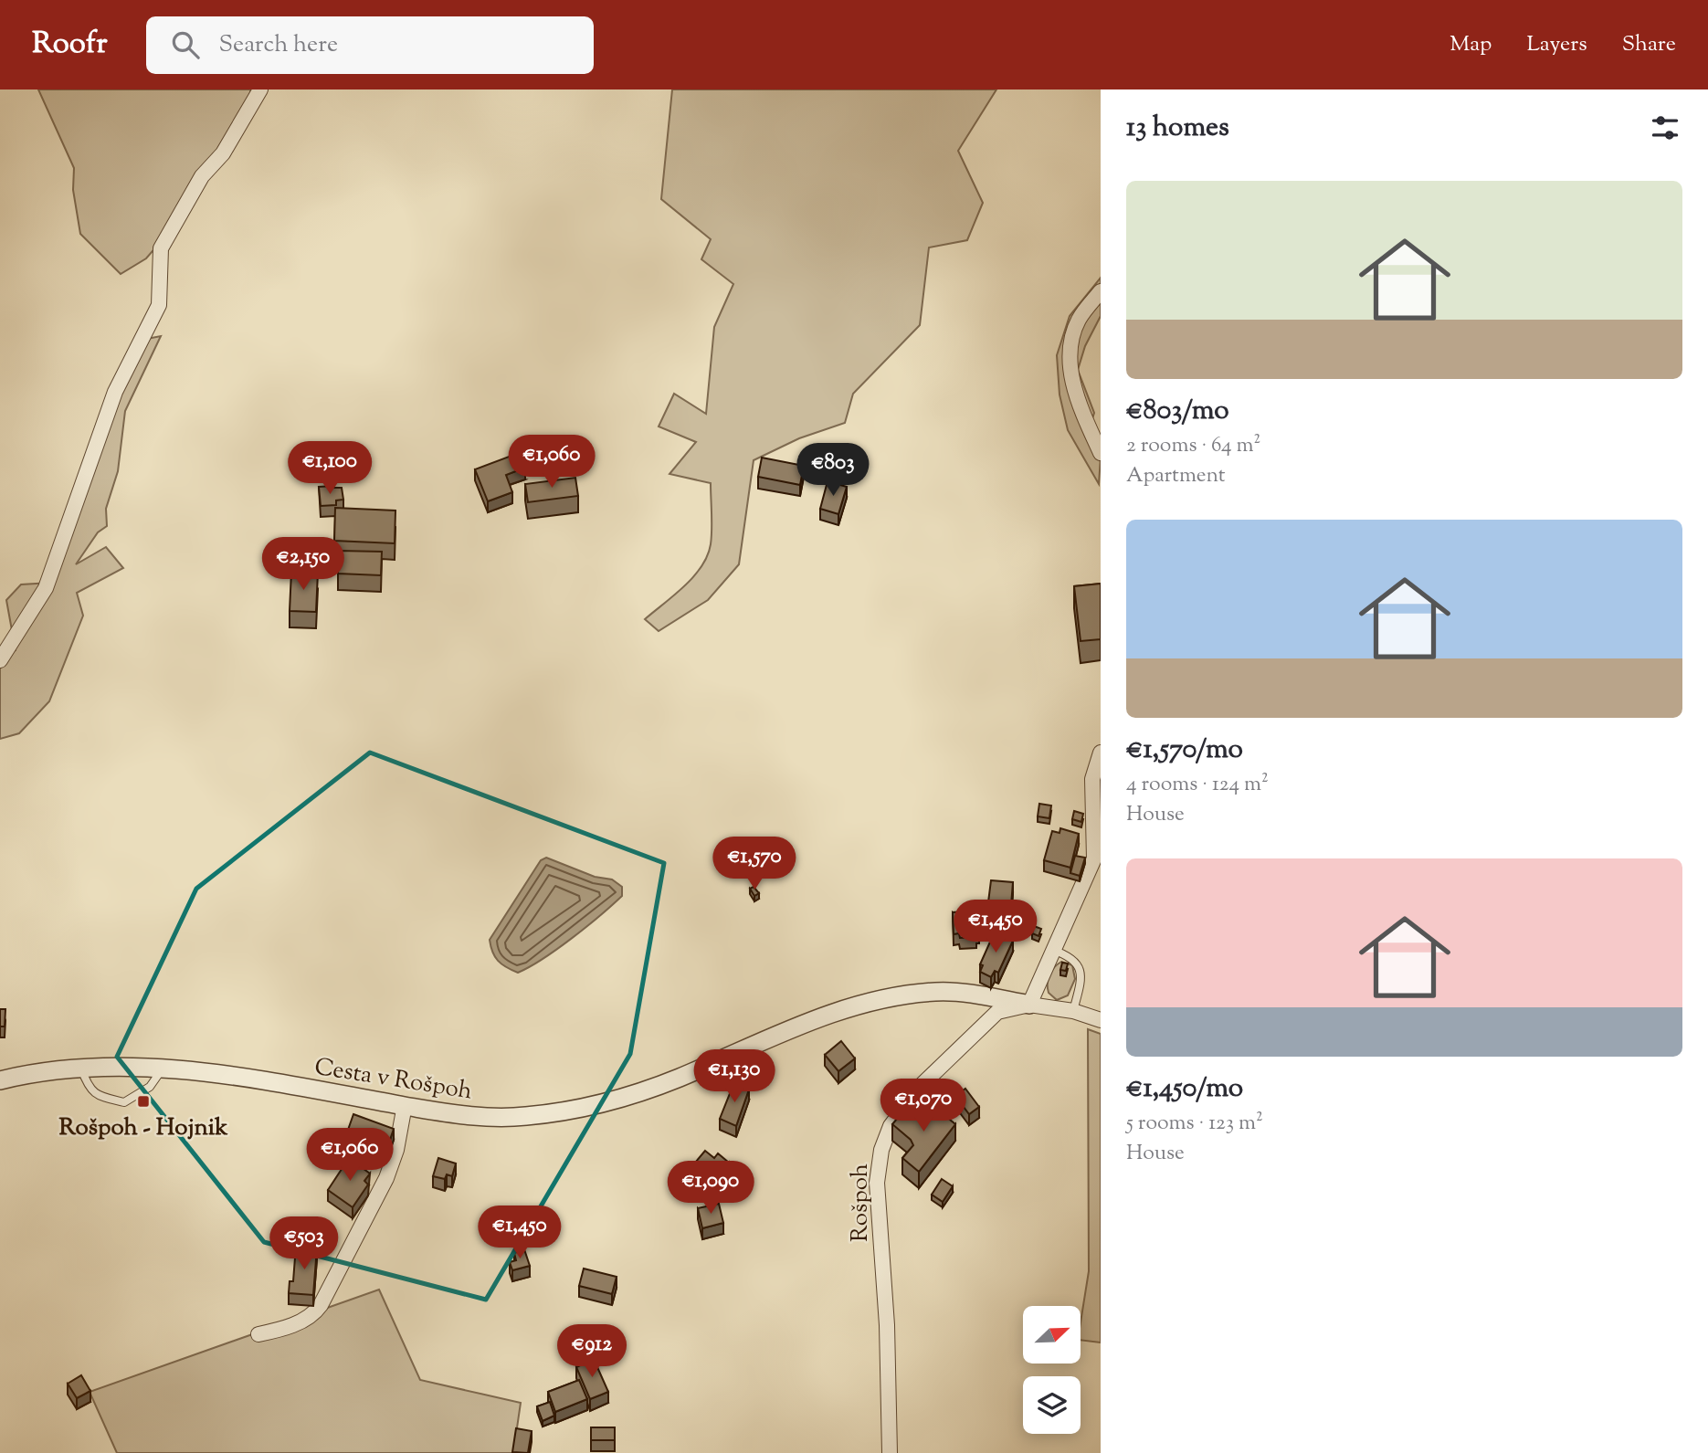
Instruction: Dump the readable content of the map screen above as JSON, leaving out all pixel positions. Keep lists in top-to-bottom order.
{
  "streets": {
    "street": ["Cesta v Rošpoh", "Rošpoh"]
  },
  "crossings": [
    ["Cesta v Rošpoh", "Rošpoh"]
  ],
  "places": {
    "transit": ["Rošpoh - Hojnik"]
  },
  "north": "top right",
  "page": {
    "header": "Roofr",
    "search": "Search here",
    "nav": ["Map", "Layers", "Share"],
    "heading": "13 homes",
    "list": [
      {
        "name": "€803/mo",
        "note": "2 rooms · 64 m² · Apartment"
      },
      {
        "name": "€1,570/mo",
        "note": "4 rooms · 124 m² · House"
      },
      {
        "name": "€1,450/mo",
        "note": "5 rooms · 123 m² · House"
      }
    ],
    "price": [
      "€1,060",
      "€1,100",
      "€803",
      "€2,150",
      "€1,570",
      "€1,450",
      "€1,130",
      "€1,070",
      "€1,060",
      "€1,090",
      "€1,450",
      "€503",
      "€912"
    ]
  }
}
